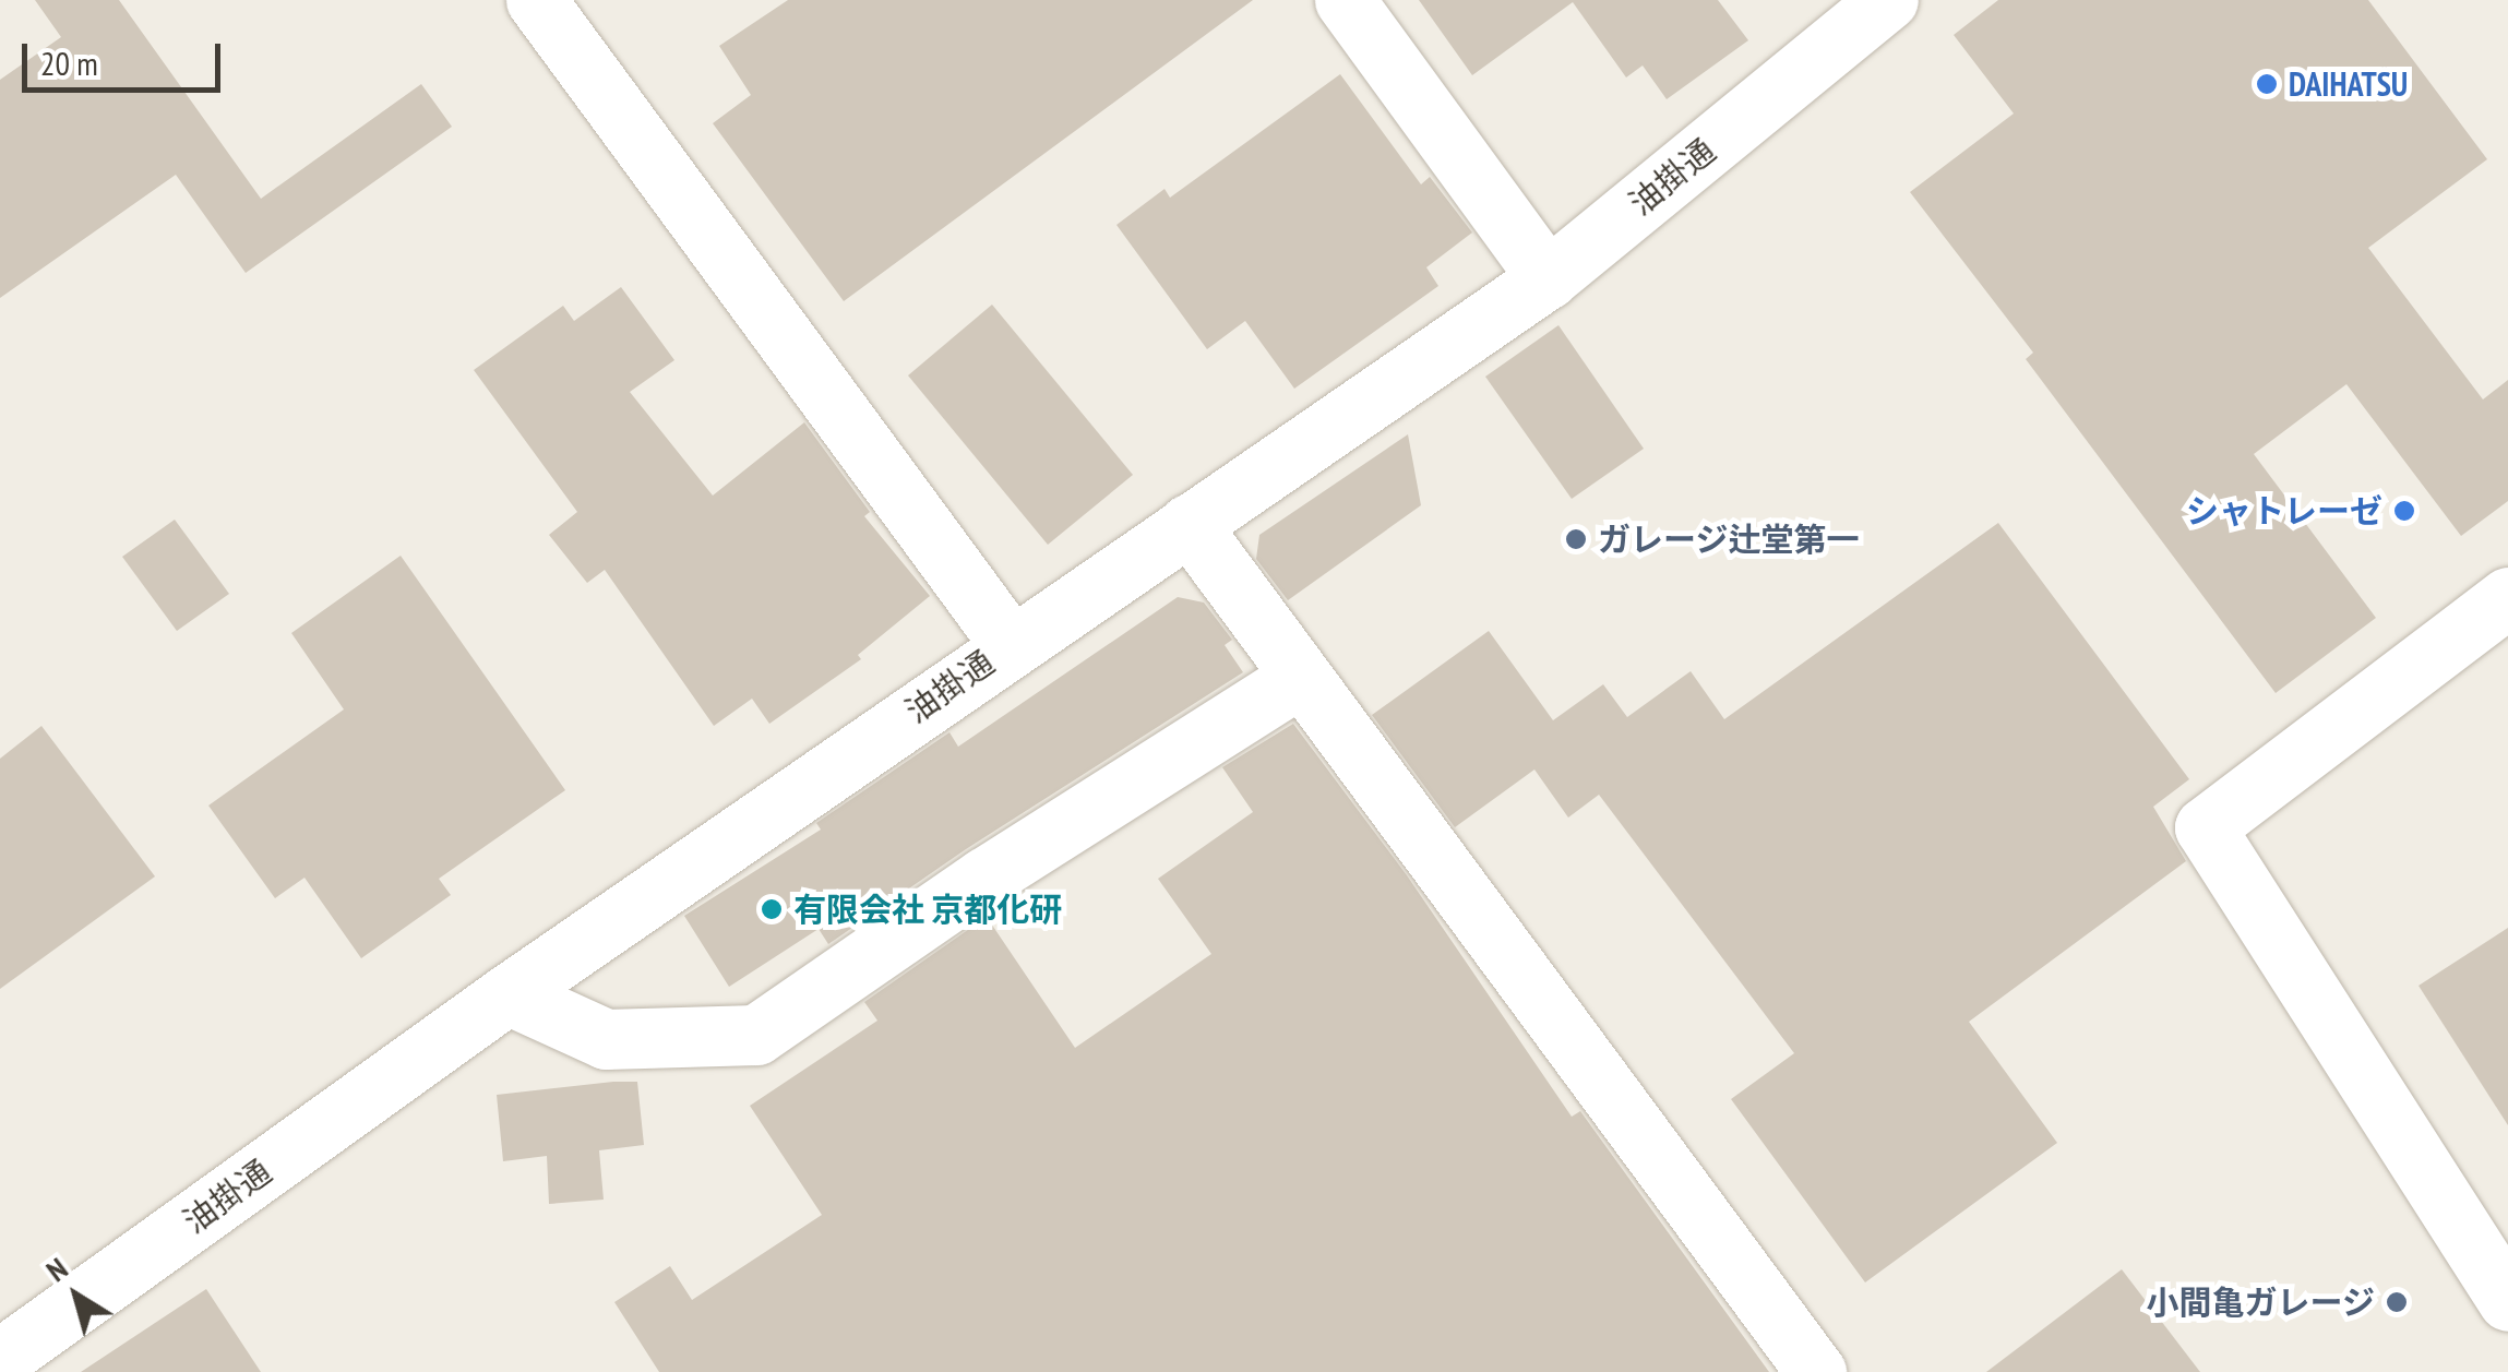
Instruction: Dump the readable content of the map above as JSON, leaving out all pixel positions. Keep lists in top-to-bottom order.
{
  "streets": {
    "street": ["油掛通"]
  },
  "places": [
    "DAIHATSU",
    "シャトレーゼ",
    "ガレージ辻堂第一",
    "有限会社 京都化研",
    "小間亀ガレージ"
  ],
  "scale_bar": "20 m",
  "north": "top left"
}
